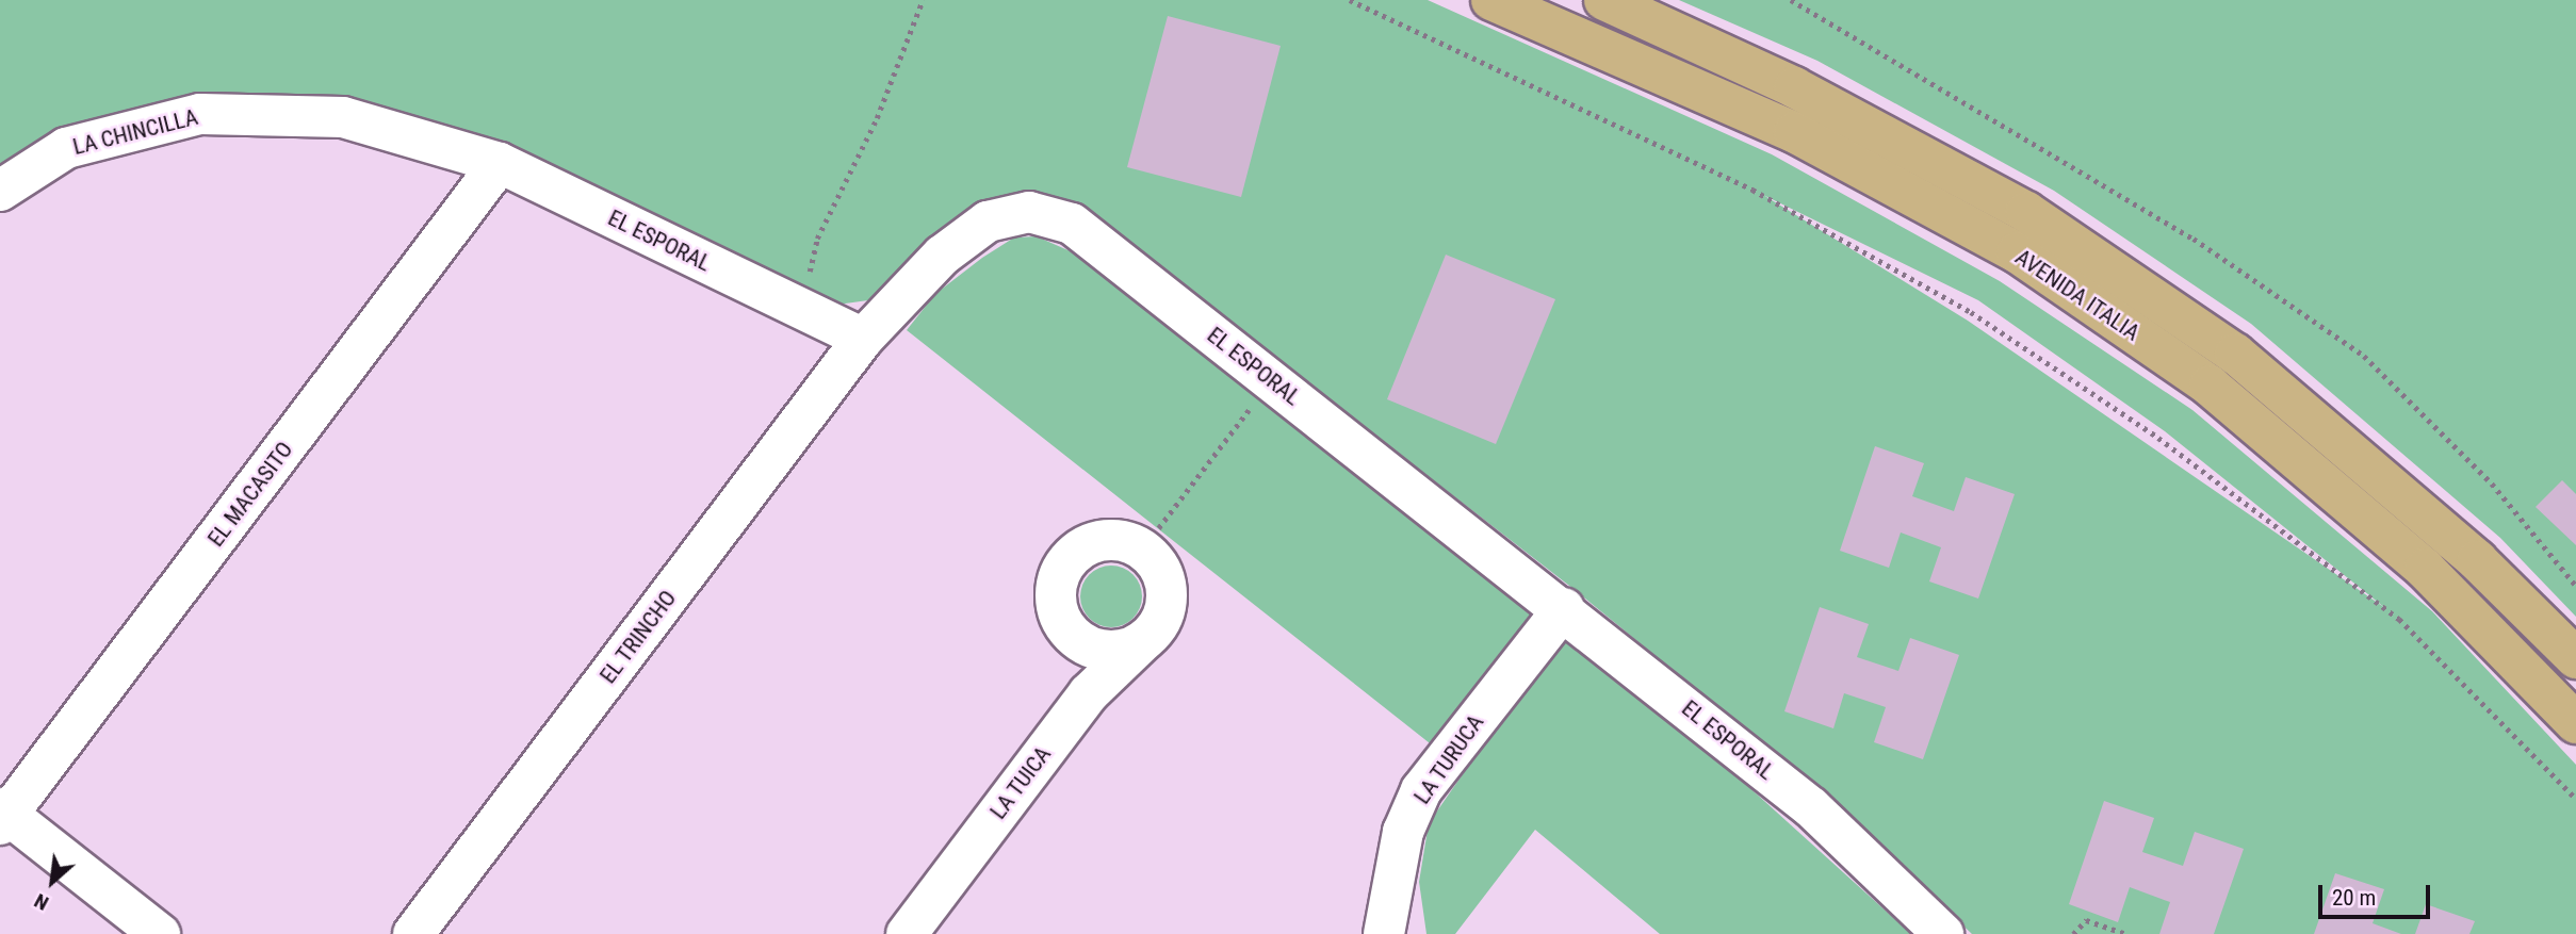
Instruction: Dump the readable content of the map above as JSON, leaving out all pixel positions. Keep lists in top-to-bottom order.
{
  "streets": {
    "main road": ["AVENIDA ITALIA"],
    "street": [
      "LA CHINCILLA",
      "EL ESPORAL",
      "EL MACASITO",
      "EL TRINCHO",
      "LA TURUCA",
      "LA TUICA"
    ]
  },
  "crossings": [
    ["LA CHINCILLA", "EL ESPORAL"],
    ["LA CHINCILLA", "EL MACASITO"],
    ["EL ESPORAL", "EL MACASITO"],
    ["EL ESPORAL", "EL TRINCHO"],
    ["EL ESPORAL", "LA TURUCA"]
  ],
  "scale_bar": "20 m",
  "north": "bottom left"
}
